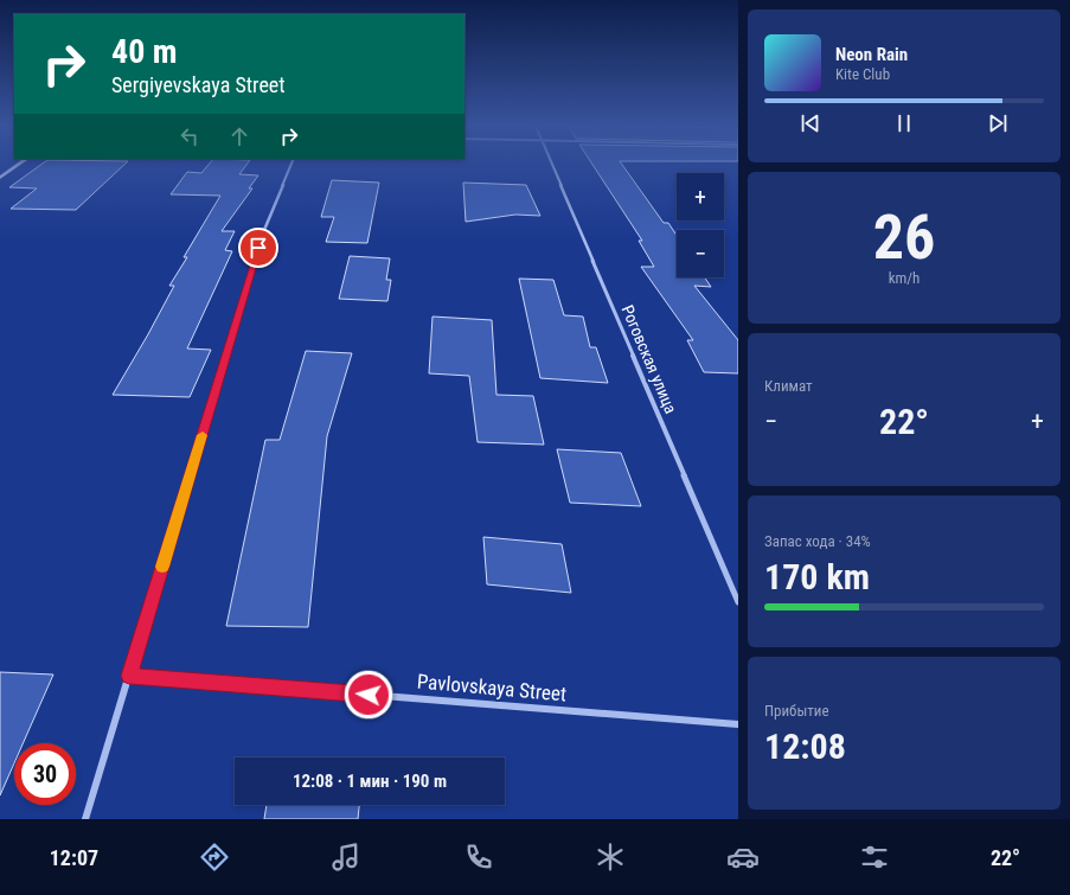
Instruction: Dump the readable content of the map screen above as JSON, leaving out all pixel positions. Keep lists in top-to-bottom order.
{
  "streets": {
    "street": ["Роговская улица", "Pavlovskaya Street"]
  },
  "page": {
    "turn": ["40 m", "Sergiyevskaya Street"],
    "song": ["Neon Rain", "Kite Club"],
    "tile": [
      ["26", "km/h"],
      "Климат",
      ["Запас хода · 34%", "170 km"],
      ["Прибытие", "12:08"]
    ],
    "map_buttons": ["+", "−"],
    "heat": ["−", "22°", "+"],
    "limit": "30",
    "trip": "12:08 · 1 мин · 190 m",
    "tabs": ["12:07", "22°"]
  }
}
